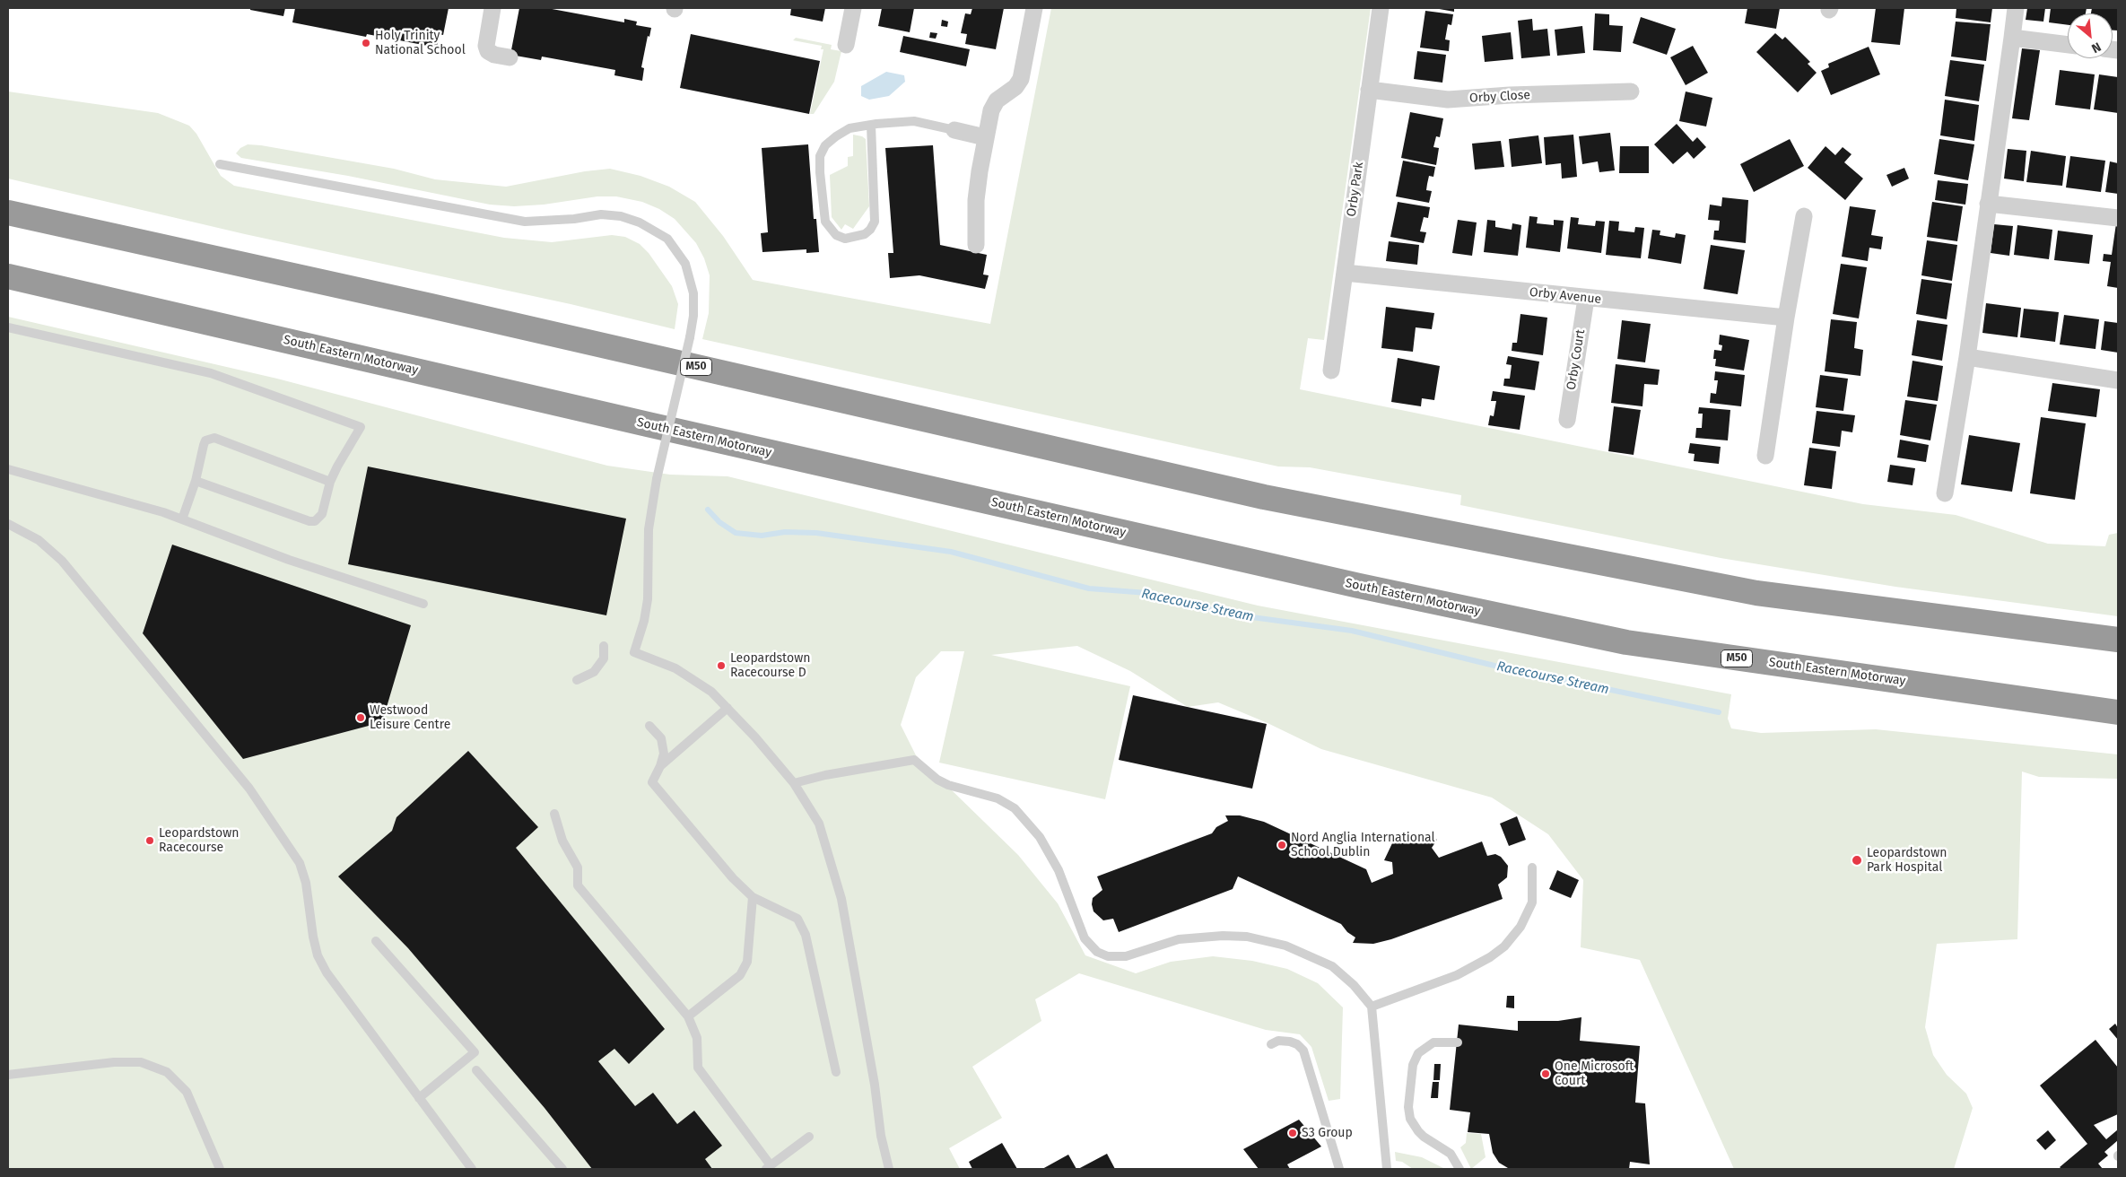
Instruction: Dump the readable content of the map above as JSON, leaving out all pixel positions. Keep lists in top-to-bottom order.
{
  "streets": {
    "highway": ["South Eastern Motorway", "M50"],
    "street": [
      "Orby Close",
      "Orby Park",
      "Orby Avenue",
      "Orby Court"
    ]
  },
  "crossings": [
    ["Orby Close", "Orby Park"],
    ["Orby Park", "Orby Avenue"],
    ["Orby Avenue", "Orby Court"]
  ],
  "water": ["Racecourse Stream"],
  "places": [
    "Holy Trinity National School",
    "Leopardstown Racecourse D",
    "Westwood Leisure Centre",
    "Leopardstown Racecourse",
    "Nord Anglia International School Dublin",
    "Leopardstown Park Hospital",
    "One Microsoft Court",
    "S3 Group"
  ],
  "north": "bottom right"
}
